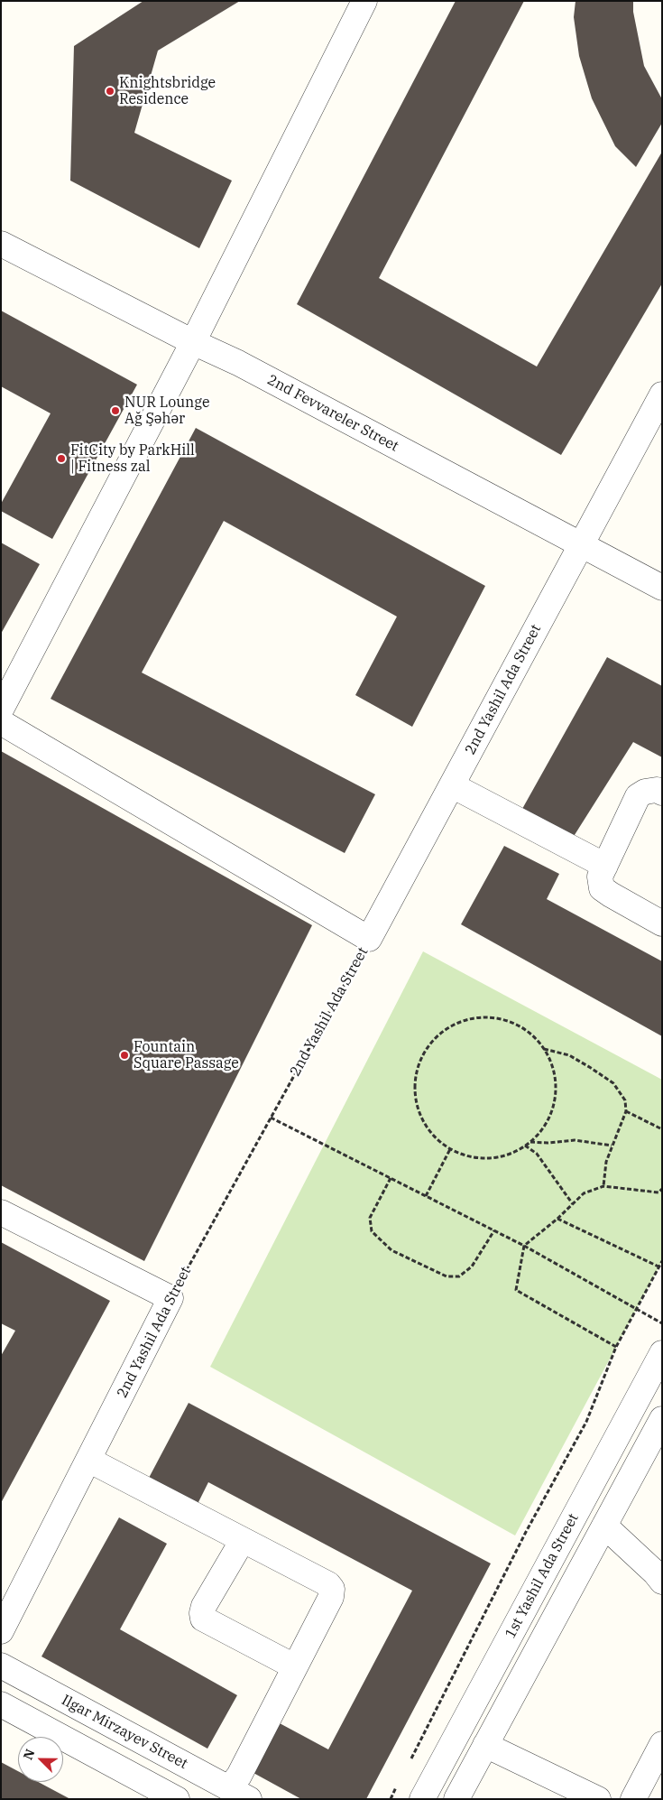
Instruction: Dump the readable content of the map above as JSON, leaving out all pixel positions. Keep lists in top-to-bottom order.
{
  "streets": {
    "street": [
      "2nd Fevvareler Street",
      "2nd Yashil Ada Street",
      "1st Yashil Ada Street",
      "Ilgar Mirzayev Street"
    ]
  },
  "crossings": [
    ["2nd Fevvareler Street", "2nd Yashil Ada Street"]
  ],
  "places": [
    "Knightsbridge Residence",
    "NUR Lounge Ağ Şəhər",
    "FitCity by ParkHill | Fitness zal",
    "Fountain Square Passage"
  ],
  "north": "top left"
}
